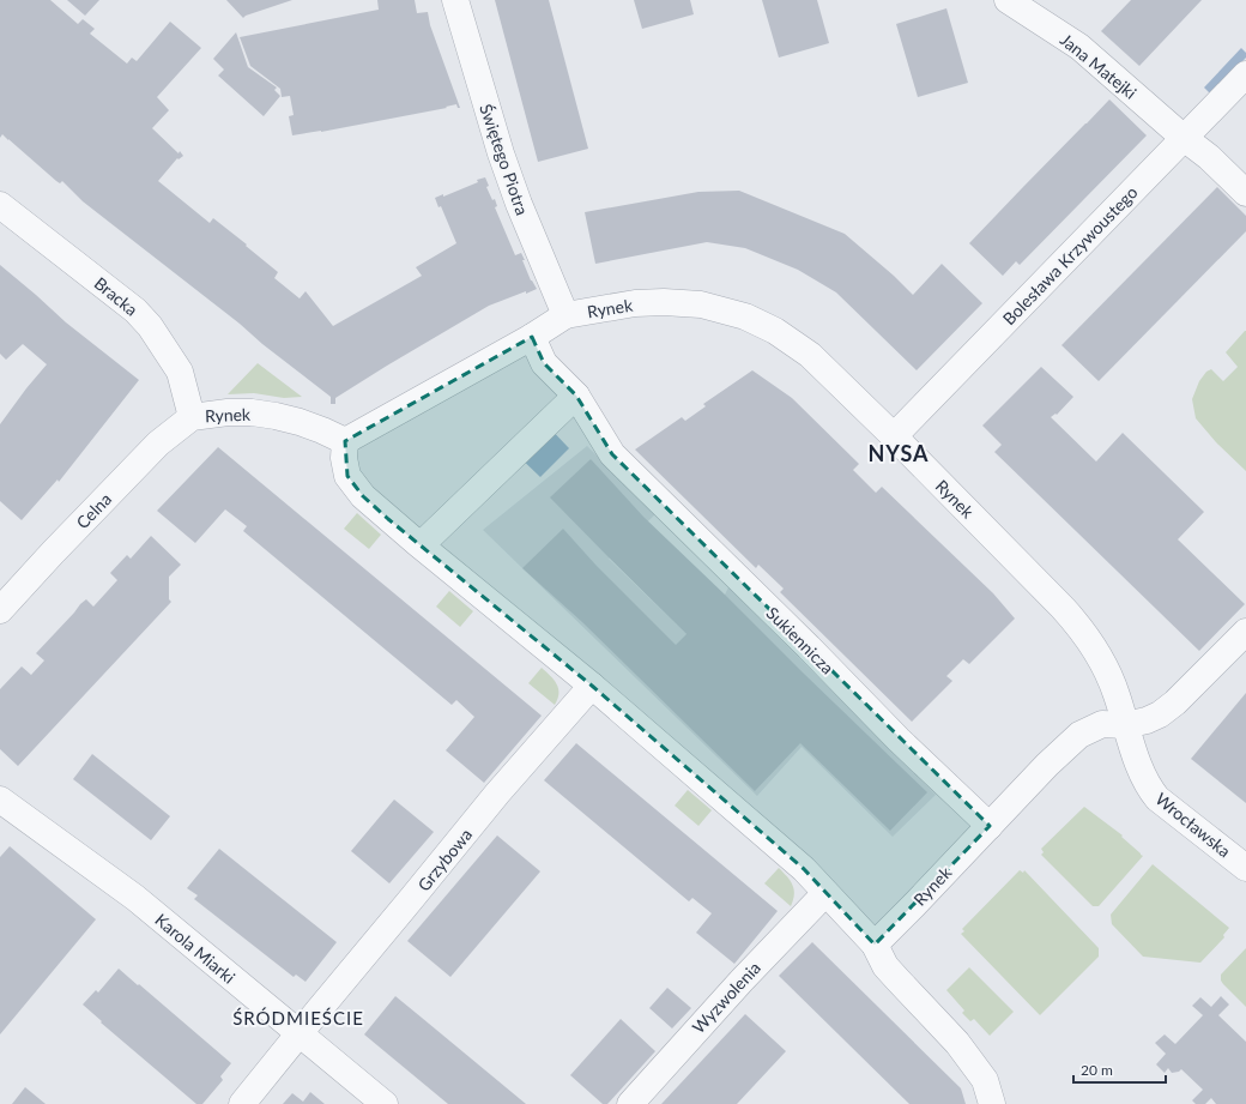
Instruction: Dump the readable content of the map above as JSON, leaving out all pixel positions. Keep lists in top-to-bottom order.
{
  "streets": {
    "street": [
      "Jana Matejki",
      "Świętego Piotra",
      "Bolesława Krzywoustego",
      "Bracka",
      "Rynek",
      "Celna",
      "Sukiennicza",
      "Wrocławska",
      "Grzybowa",
      "Karola Miarki",
      "Wyzwolenia"
    ]
  },
  "crossings": [
    ["Jana Matejki", "Bolesława Krzywoustego"],
    ["Świętego Piotra", "Rynek"],
    ["Bolesława Krzywoustego", "Rynek"],
    ["Bracka", "Rynek"],
    ["Bracka", "Celna"],
    ["Rynek", "Celna"],
    ["Rynek", "Sukiennicza"],
    ["Rynek", "Wrocławska"],
    ["Grzybowa", "Karola Miarki"]
  ],
  "districts": ["NYSA", "ŚRÓDMIEŚCIE"],
  "scale_bar": "20 m"
}
